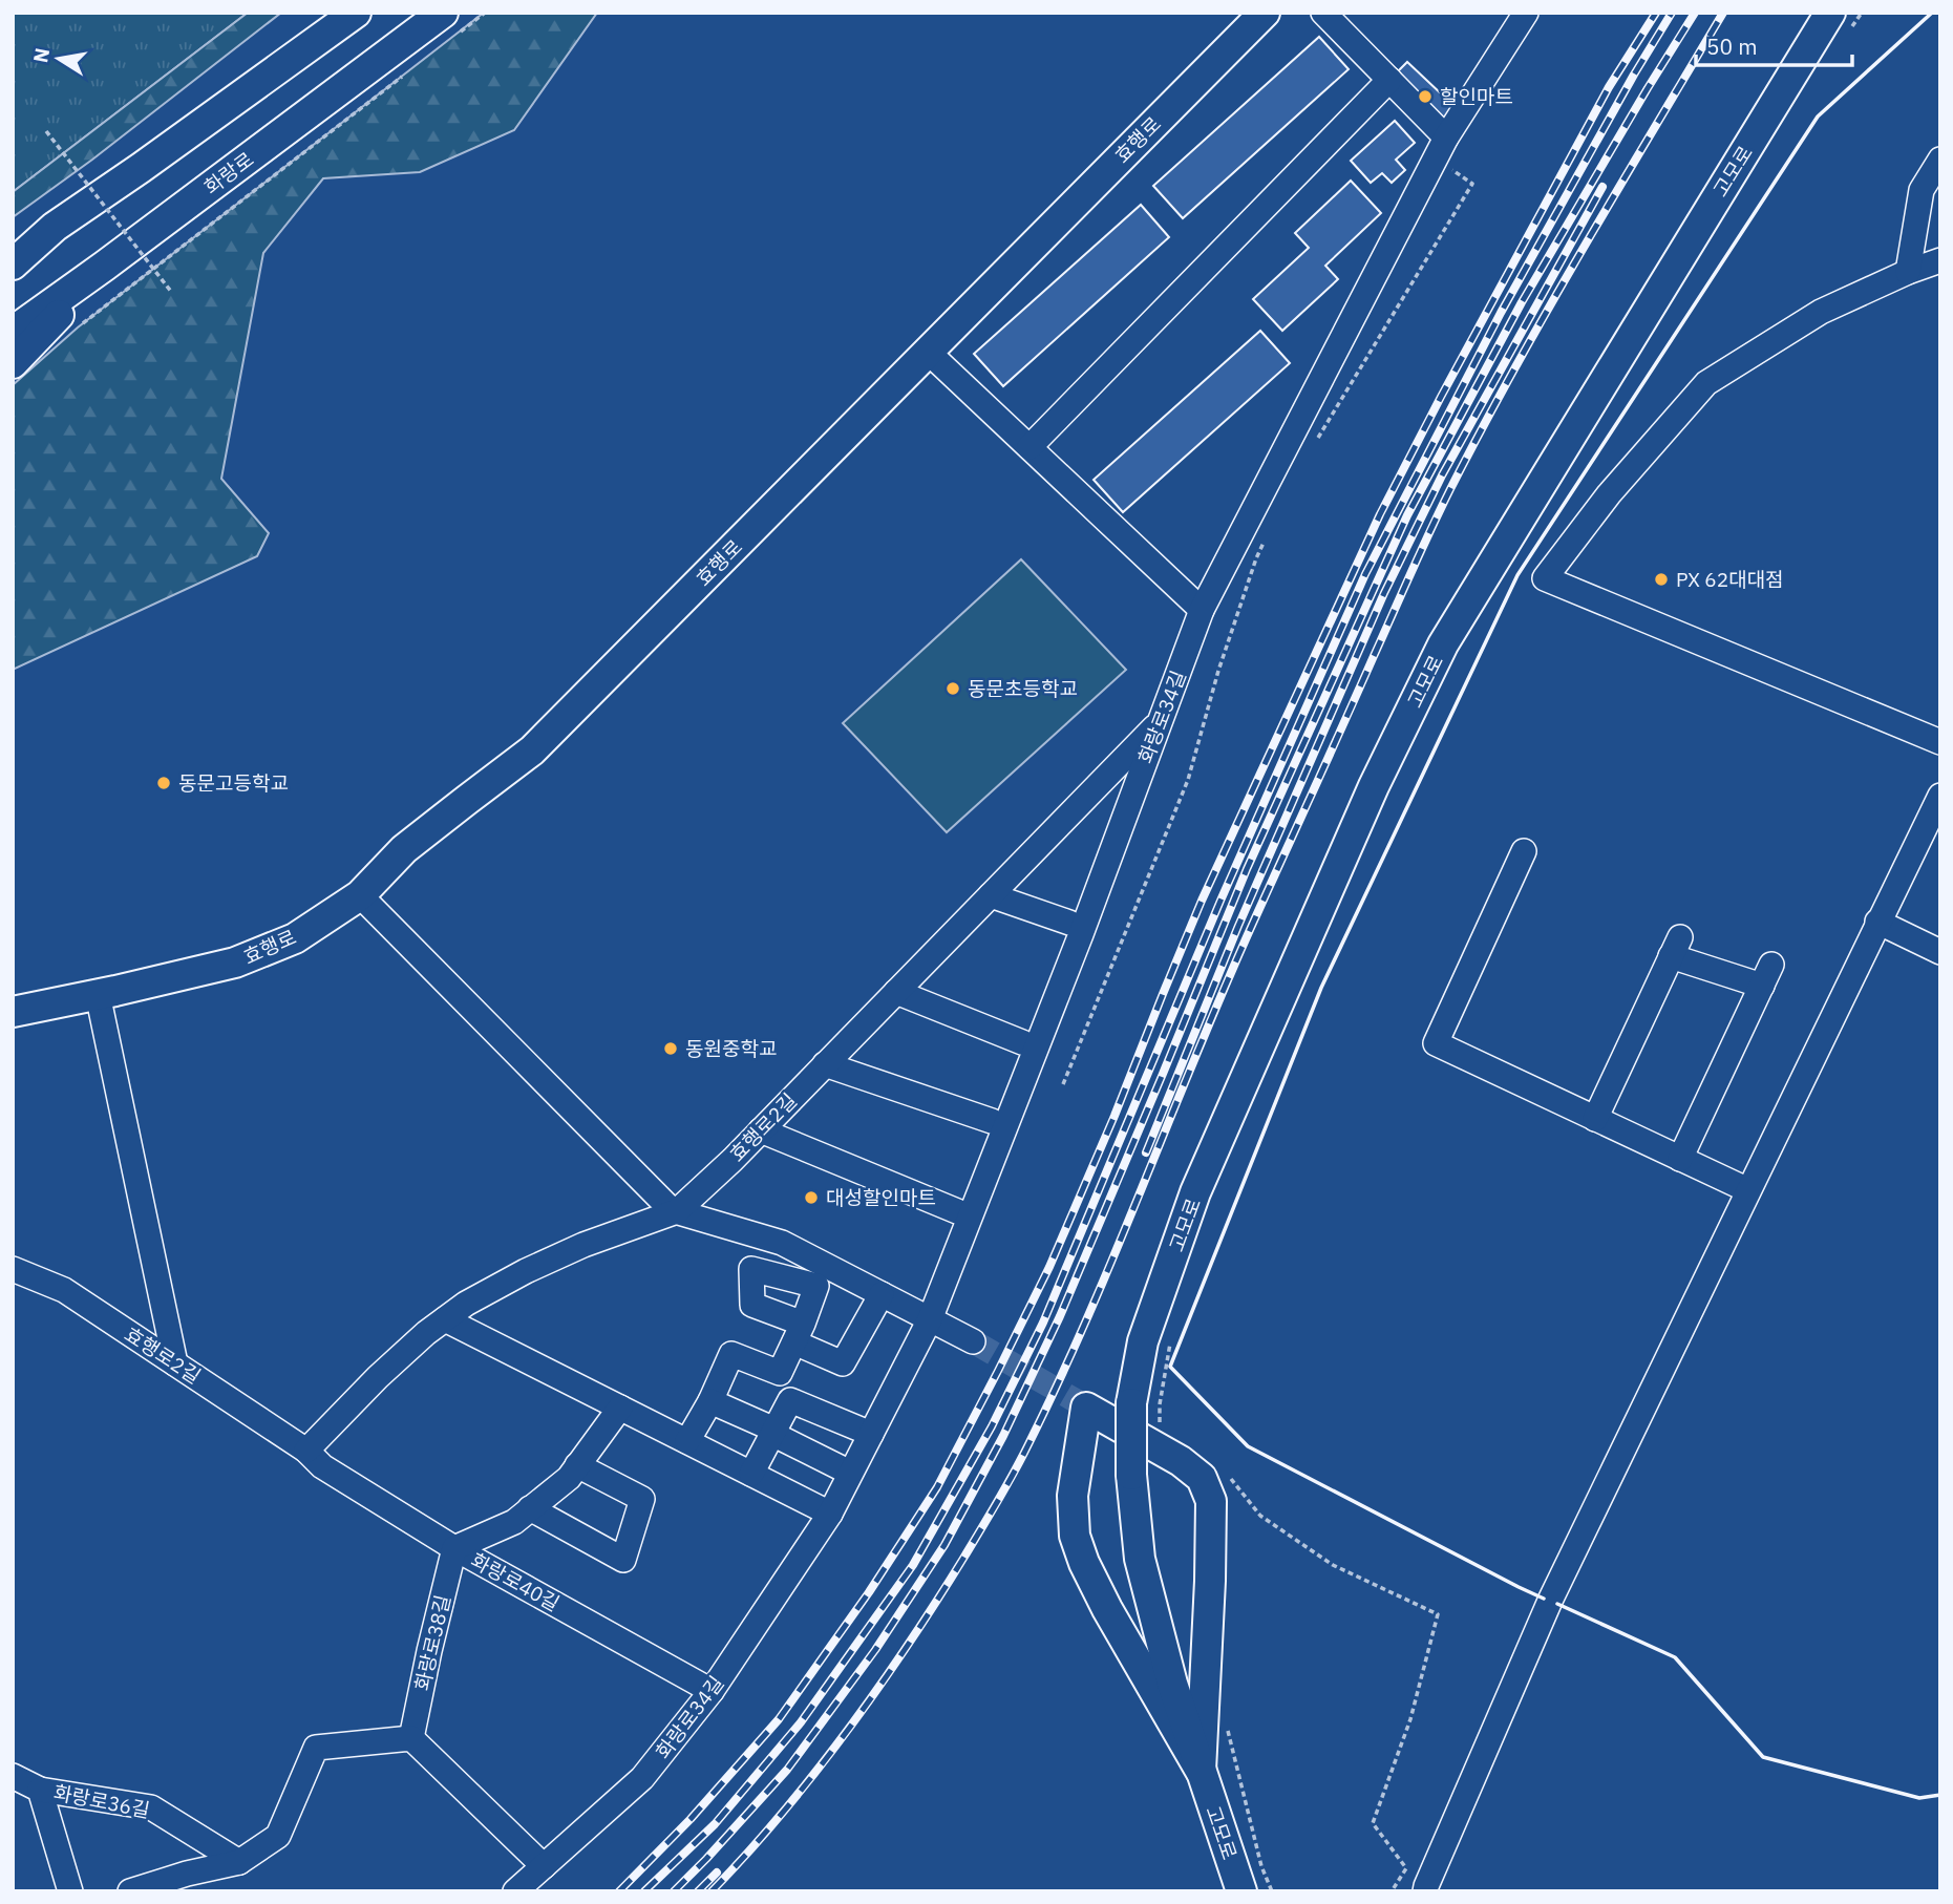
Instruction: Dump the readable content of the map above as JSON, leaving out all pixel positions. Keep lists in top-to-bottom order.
{
  "streets": {
    "main road": ["효행로", "고모로", "화랑로"],
    "street": [
      "화랑로34길",
      "효행로2길",
      "화랑로40길",
      "화랑로38길",
      "화랑로36길"
    ]
  },
  "crossings": [
    ["화랑로34길", "효행로2길"],
    ["화랑로34길", "화랑로40길"],
    ["효행로2길", "화랑로40길"],
    ["화랑로40길", "화랑로38길"]
  ],
  "places": [
    "할인마트",
    "PX 62대대점",
    "동문초등학교",
    "동문고등학교",
    "동원중학교",
    "대성할인마트"
  ],
  "scale_bar": "50 m",
  "north": "left"
}
